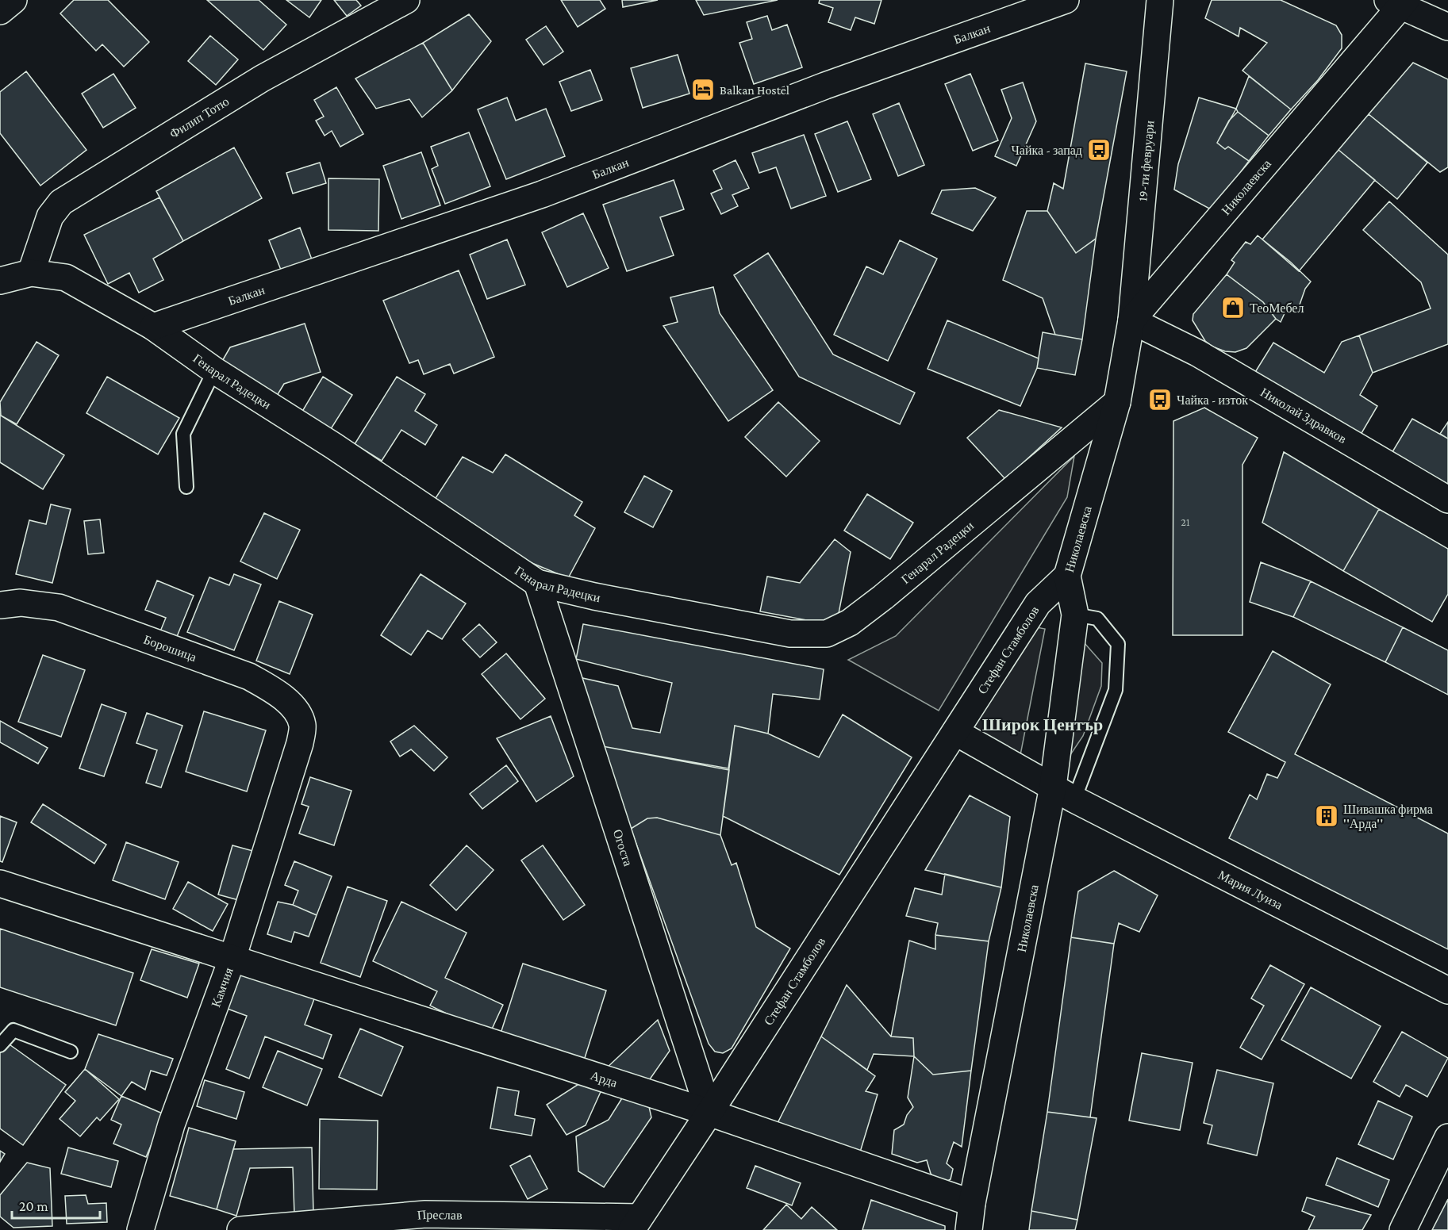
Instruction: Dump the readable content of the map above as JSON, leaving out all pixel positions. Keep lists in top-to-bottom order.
{
  "streets": {
    "street": [
      "Балкан",
      "Филип Тотю",
      "19-ти февруари",
      "Николаевска",
      "Генарал Радецки",
      "Николай Здравков",
      "Борошица",
      "Стефан Стамболов",
      "Огоста",
      "Мария Луиза",
      "Камчия",
      "Арда",
      "Преслав"
    ]
  },
  "crossings": [
    ["Балкан", "Генарал Радецки"],
    ["Филип Тотю", "Генарал Радецки"],
    ["19-ти февруари", "Николаевска"],
    ["19-ти февруари", "Николай Здравков"],
    ["Николаевска", "Генарал Радецки"],
    ["Николаевска", "Николай Здравков"],
    ["Николаевска", "Стефан Стамболов"],
    ["Николаевска", "Мария Луиза"],
    ["Николаевска", "Арда"],
    ["Генарал Радецки", "Огоста"],
    ["Борошица", "Камчия"],
    ["Стефан Стамболов", "Огоста"],
    ["Стефан Стамболов", "Арда"],
    ["Стефан Стамболов", "Преслав"],
    ["Огоста", "Арда"],
    ["Камчия", "Арда"]
  ],
  "districts": ["Широк Център"],
  "places": {
    "hotel": ["Balkan Hostel"],
    "bus stop": ["Чайка - запад", "Чайка - изток"],
    "shop": ["ТеоМебел"],
    "building": ["Шивашка фирма ''Арда''"]
  },
  "house_numbers": ["21"],
  "scale_bar": "20 m"
}
